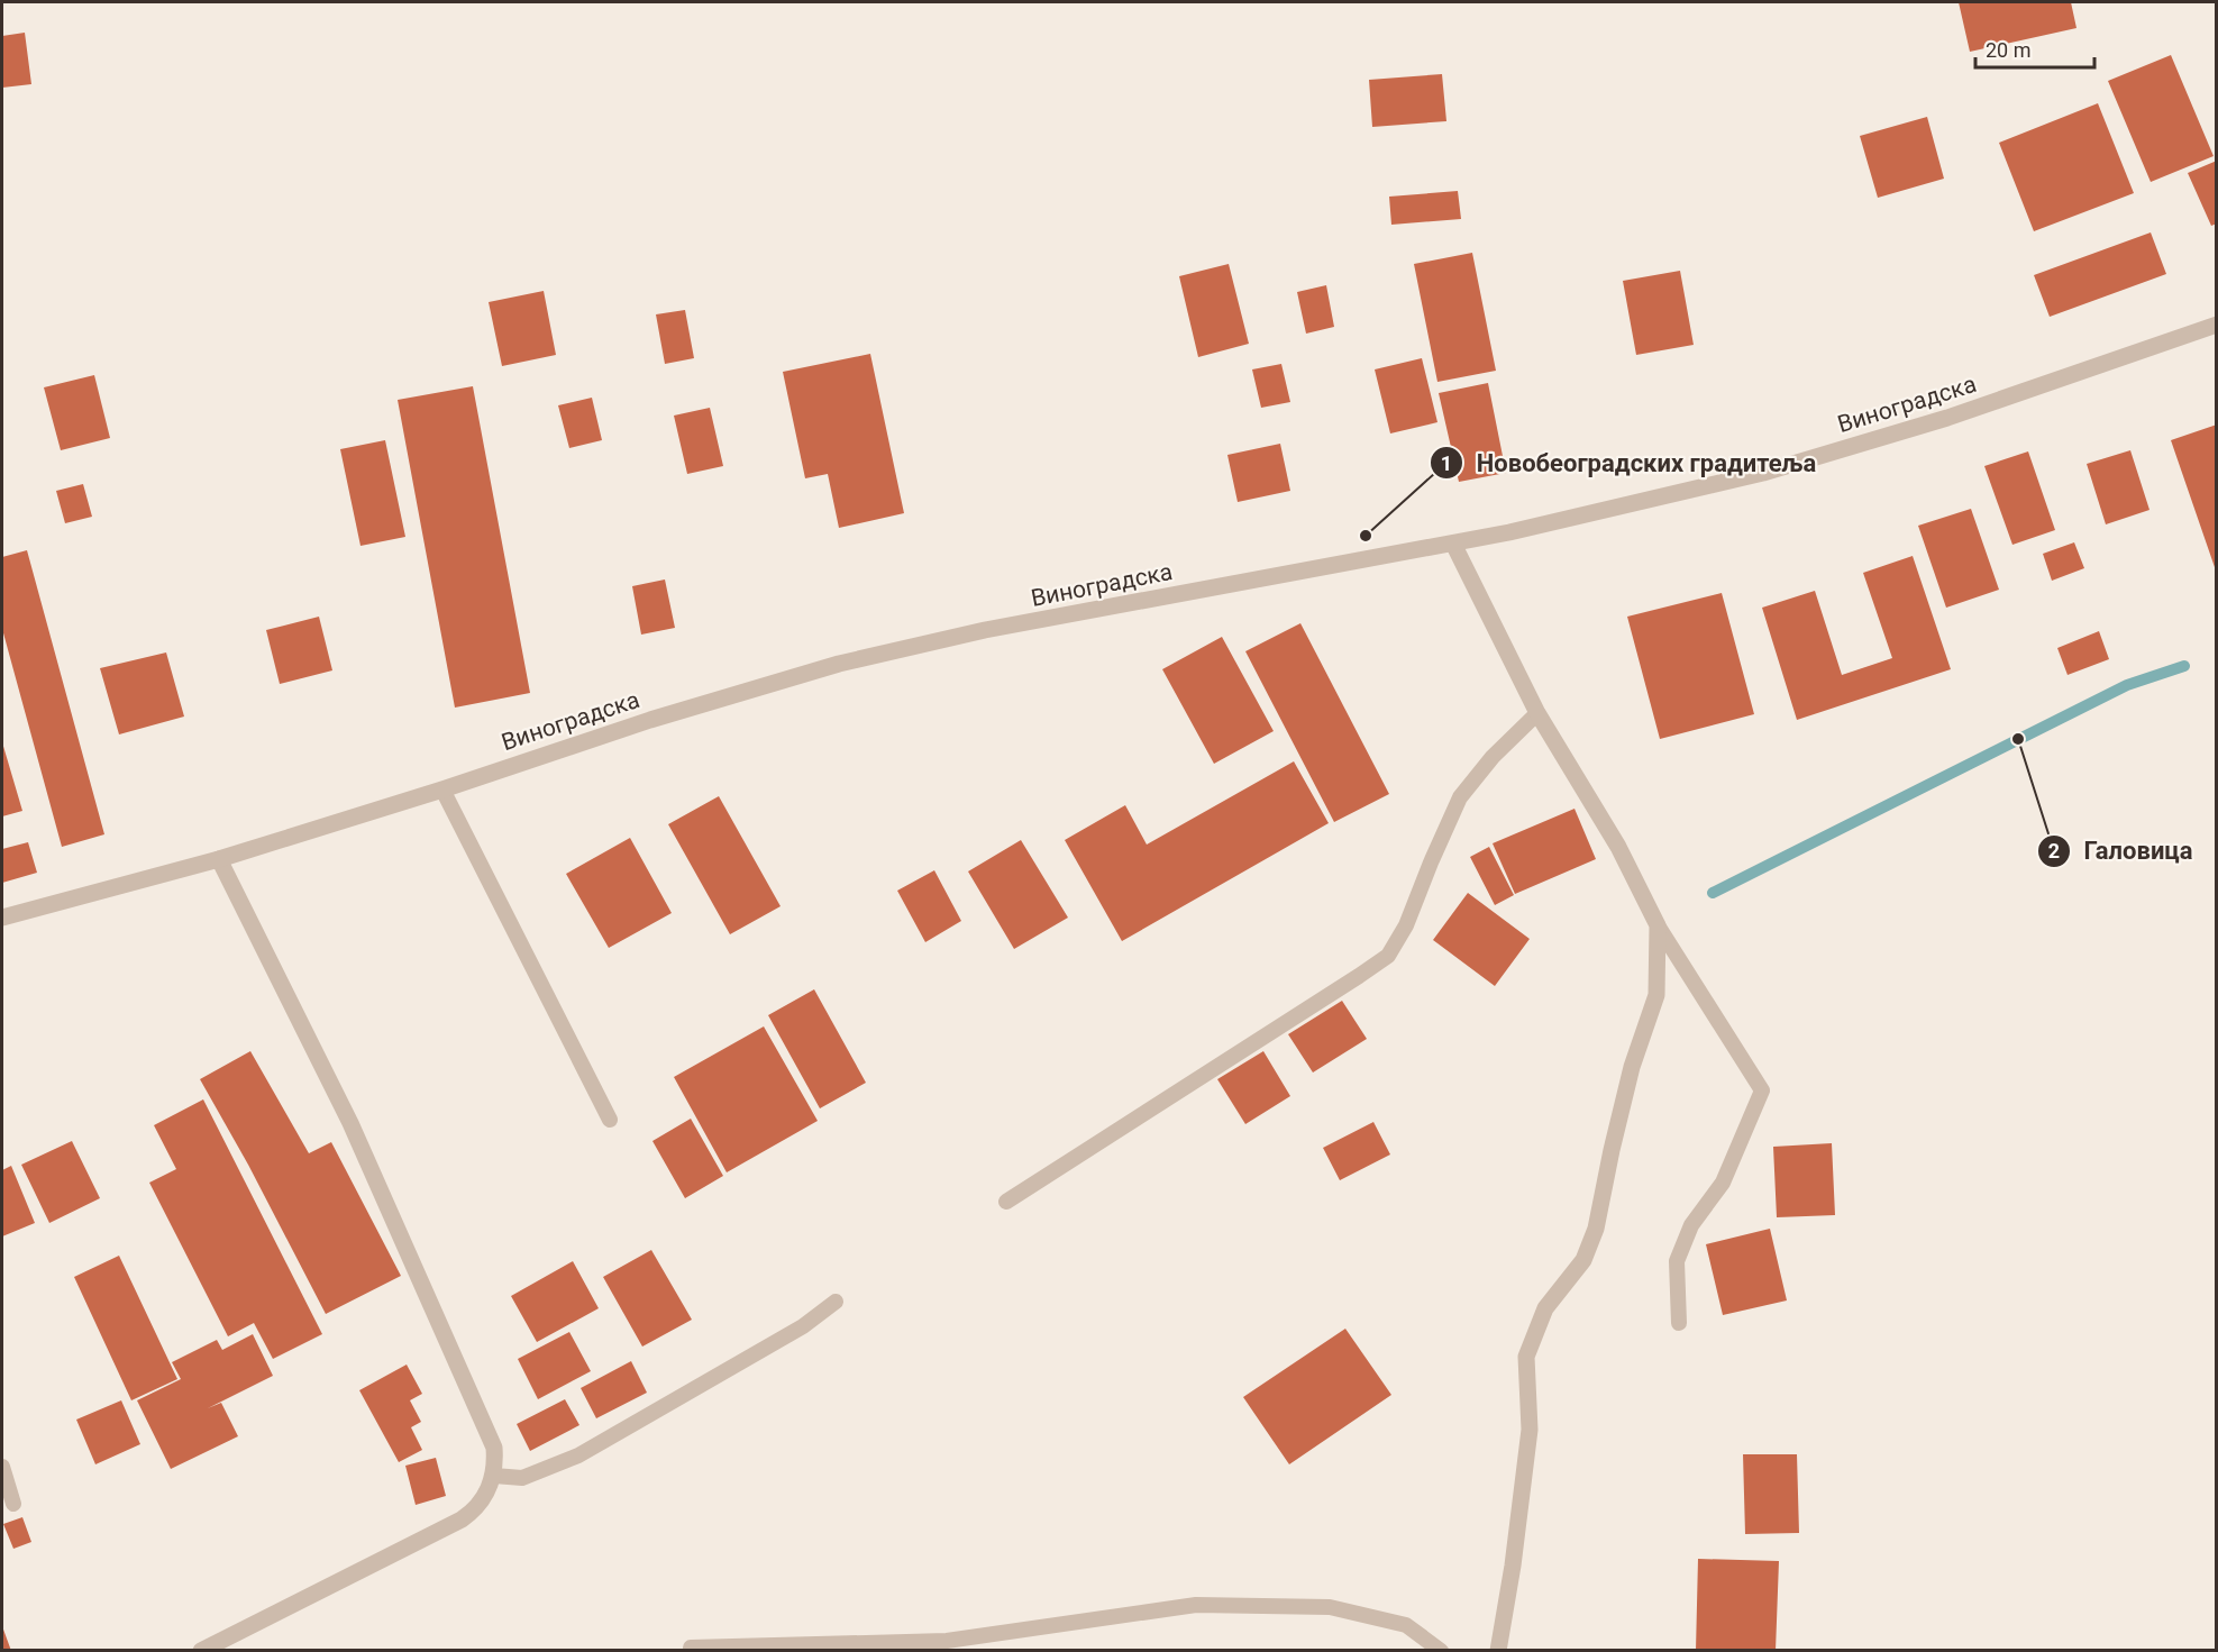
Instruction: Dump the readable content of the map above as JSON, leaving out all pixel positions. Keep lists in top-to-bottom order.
{
  "streets": {
    "street": ["Виноградска"]
  },
  "places": ["Новобеоградских градитеља", "Галовица"],
  "scale_bar": "20 m"
}
